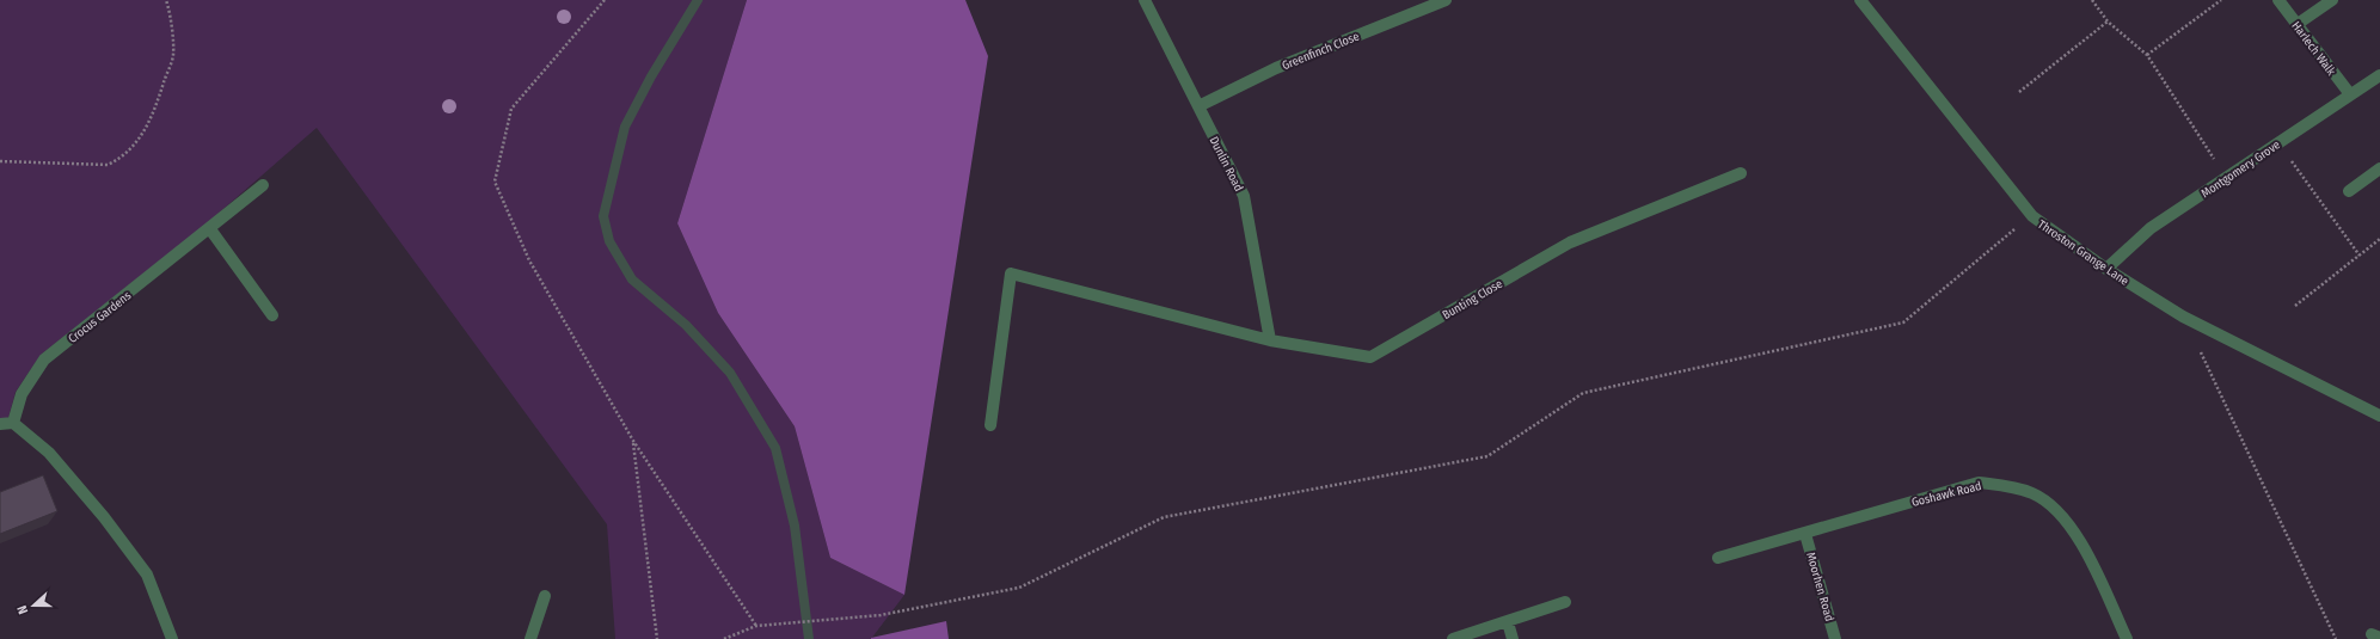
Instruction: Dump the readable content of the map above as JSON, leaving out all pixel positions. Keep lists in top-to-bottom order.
{
  "streets": {
    "street": [
      "Harlech Walk",
      "Greenfinch Close",
      "Dunlin Road",
      "Montgomery Grove",
      "Throston Grange Lane",
      "Bunting Close",
      "Crocus Gardens",
      "Goshawk Road",
      "Moorhen Road"
    ]
  },
  "crossings": [
    ["Harlech Walk", "Montgomery Grove"],
    ["Greenfinch Close", "Dunlin Road"],
    ["Dunlin Road", "Bunting Close"],
    ["Montgomery Grove", "Throston Grange Lane"],
    ["Goshawk Road", "Moorhen Road"]
  ],
  "north": "left"
}
